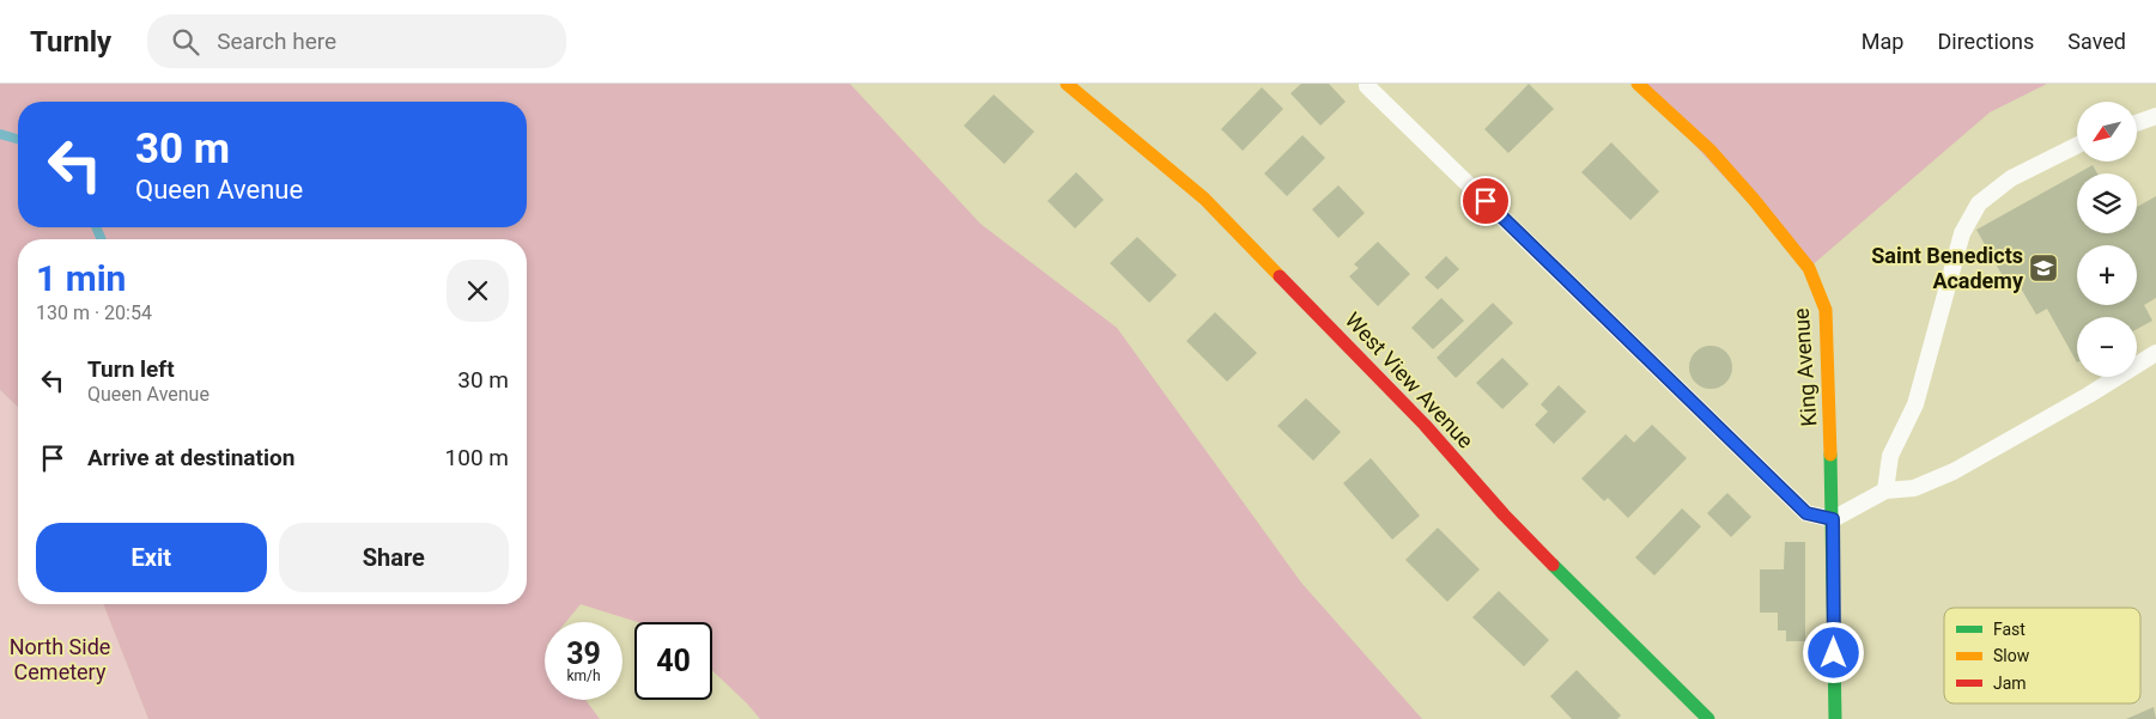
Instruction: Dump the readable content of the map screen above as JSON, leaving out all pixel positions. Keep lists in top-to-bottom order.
{
  "streets": {
    "street": ["King Avenue", "West View Avenue"]
  },
  "parks": ["North Side Cemetery"],
  "places": {
    "school or university": ["Saint Benedicts Academy"]
  },
  "legend": ["Fast", "Slow", "Jam"],
  "north": "bottom left",
  "page": {
    "header": "Turnly",
    "search": "Search here",
    "nav": ["Map", "Directions", "Saved"],
    "map_buttons": ["+", "−"],
    "turn": ["30 m", "Queen Avenue"],
    "heading": ["1 min", "130 m · 20:54"],
    "list": [
      {
        "name": "Turn left",
        "note": "Queen Avenue",
        "value": "30 m"
      },
      {
        "name": "Arrive at destination",
        "value": "100 m"
      }
    ],
    "buttons": ["Exit", "Share"],
    "speed": "39 km/h",
    "limit": "40"
  }
}
